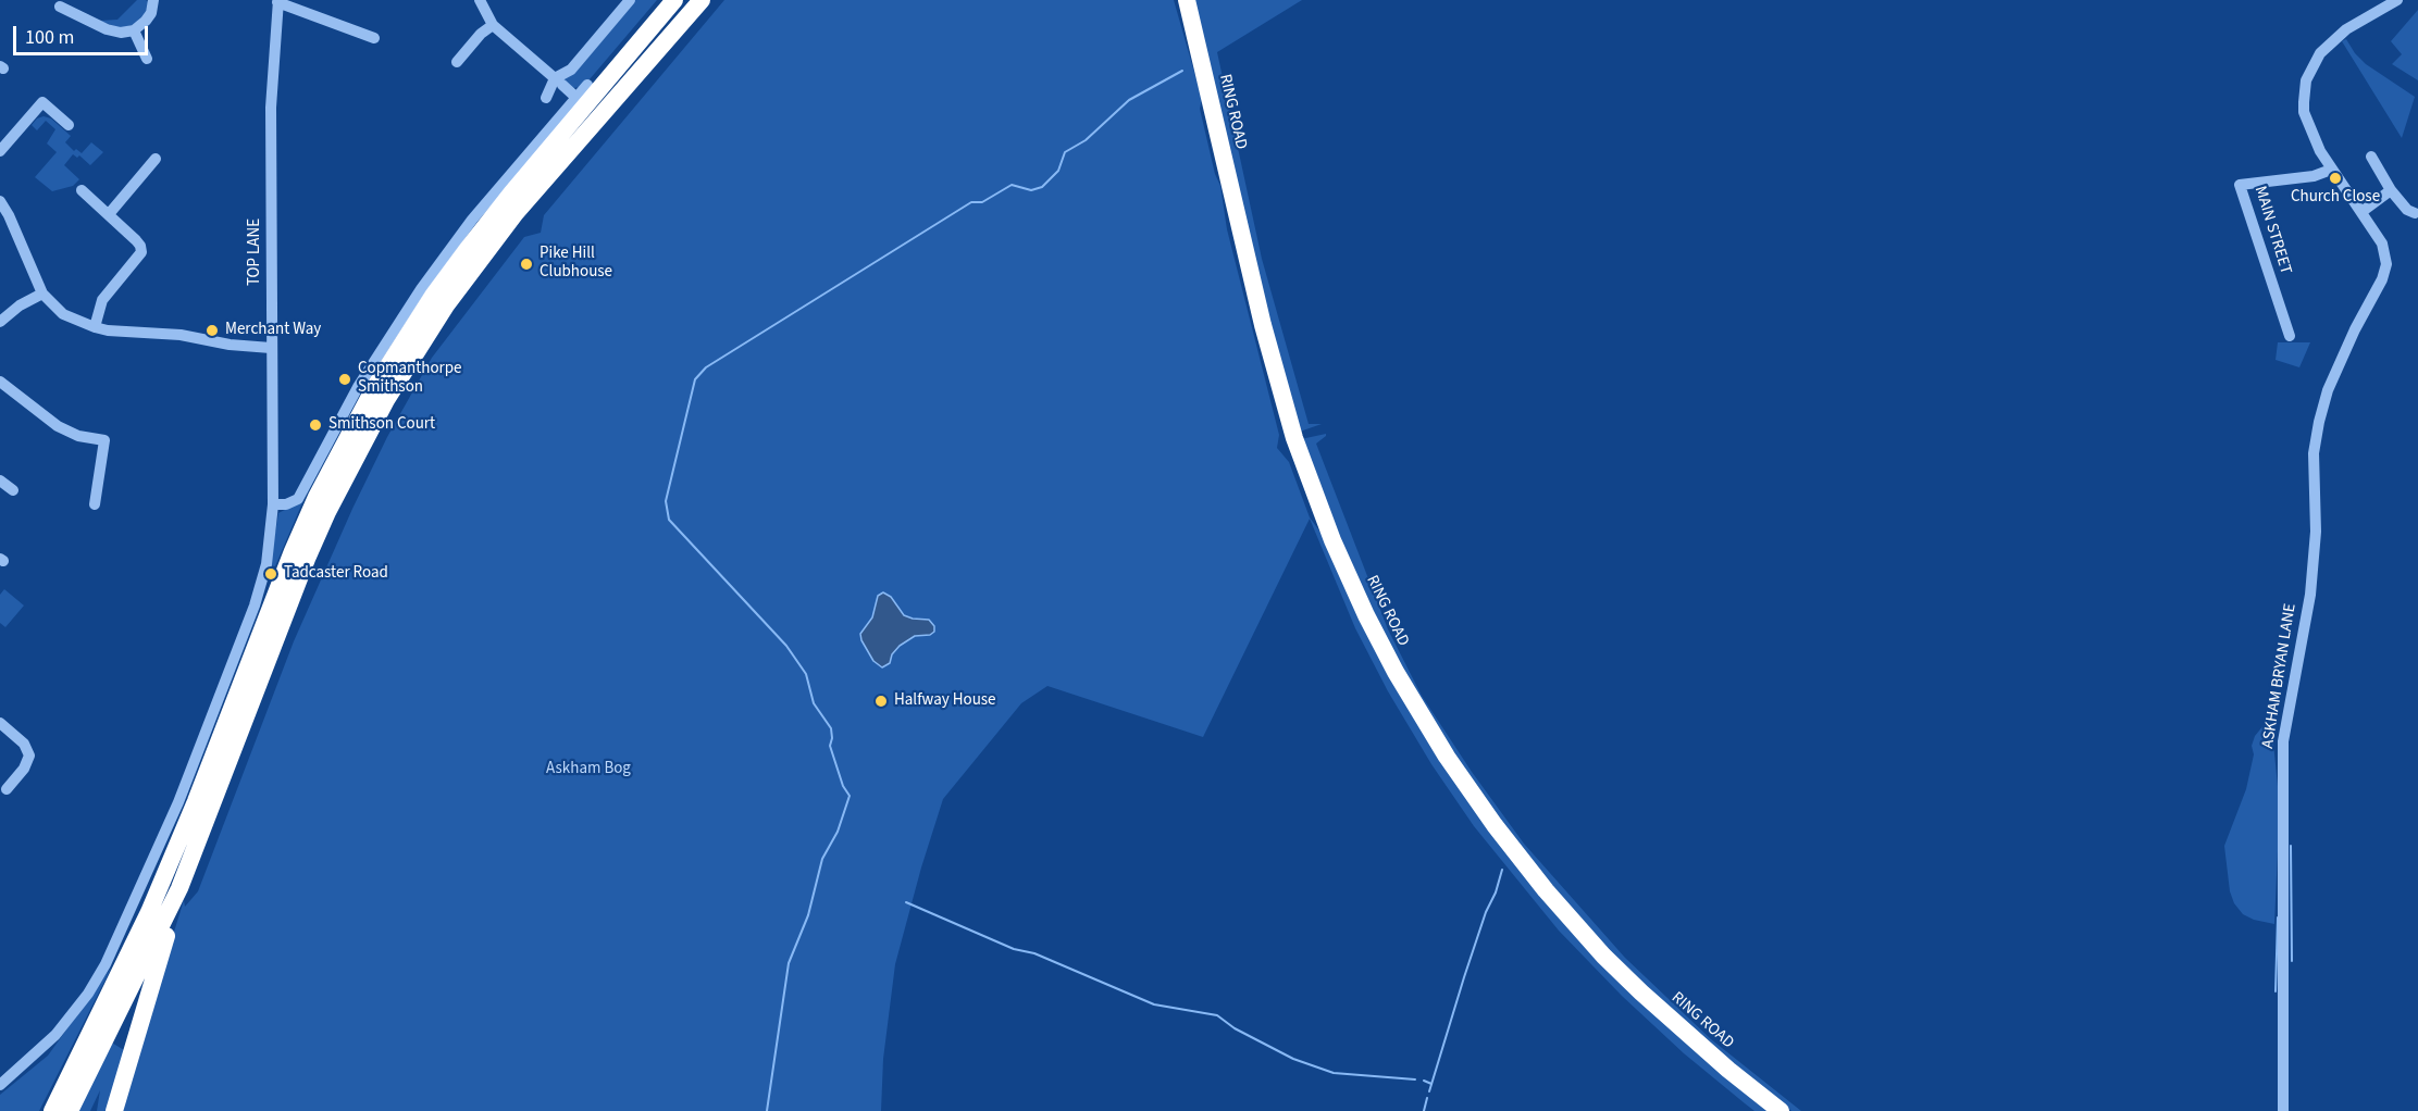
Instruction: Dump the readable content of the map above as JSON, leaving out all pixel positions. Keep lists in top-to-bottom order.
{
  "streets": {
    "highway": ["RING ROAD"],
    "street": ["MAIN STREET", "TOP LANE", "ASKHAM BRYAN LANE"]
  },
  "parks": ["Askham Bog"],
  "places": [
    "Church Close",
    "Pike Hill Clubhouse",
    "Merchant Way",
    "Copmanthorpe Smithson",
    "Smithson Court",
    "Tadcaster Road",
    "Halfway House"
  ],
  "scale_bar": "100 m"
}
